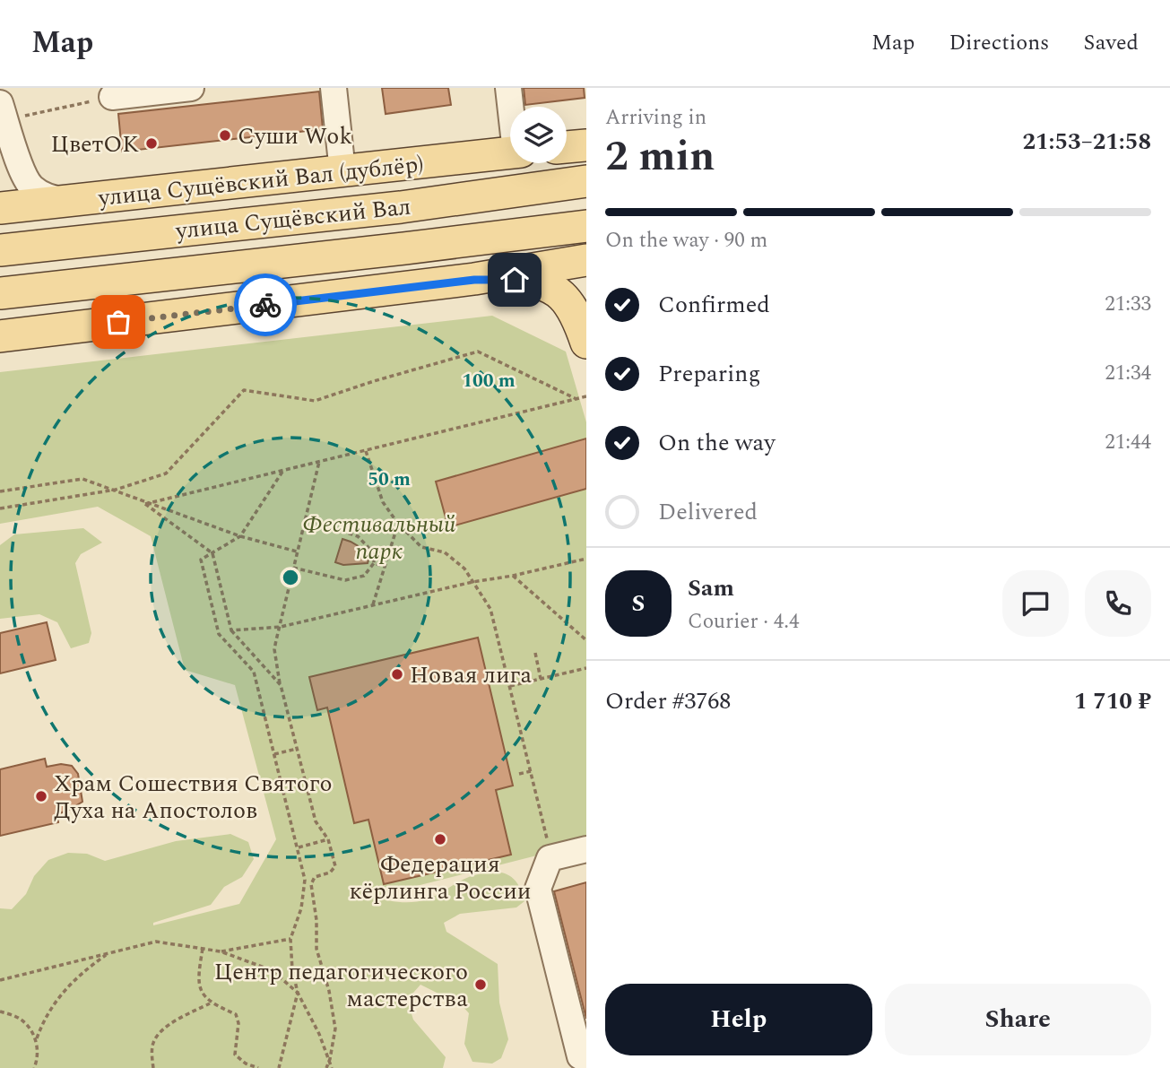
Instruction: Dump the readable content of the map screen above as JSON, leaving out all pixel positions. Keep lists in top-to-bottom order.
{
  "streets": {
    "main road": ["улица Сущёвский Вал (дублёр)", "улица Сущёвский Вал"]
  },
  "parks": ["Фестивальный парк"],
  "places": [
    "Суши Wok",
    "ЦветОК",
    "Новая лига",
    "Храм Сошествия Святого Духа на Апостолов",
    "Федерация кёрлинга России",
    "Центр педагогического мастерства"
  ],
  "page": {
    "header": "Map",
    "nav": ["Map", "Directions", "Saved"],
    "heading": ["2 min", "Arriving in", "21:53–21:58"],
    "panel": [
      "Sam",
      "Courier · 4.4",
      "Order #3768",
      "1 710 ₽"
    ],
    "bar": "On the way · 90 m",
    "list": [
      ["Confirmed", "21:33"],
      ["Preparing", "21:34"],
      ["On the way", "21:44"],
      "Delivered"
    ],
    "round": "S",
    "buttons": ["Help", "Share"]
  },
  "rings": ["100 m", "50 m"]
}
